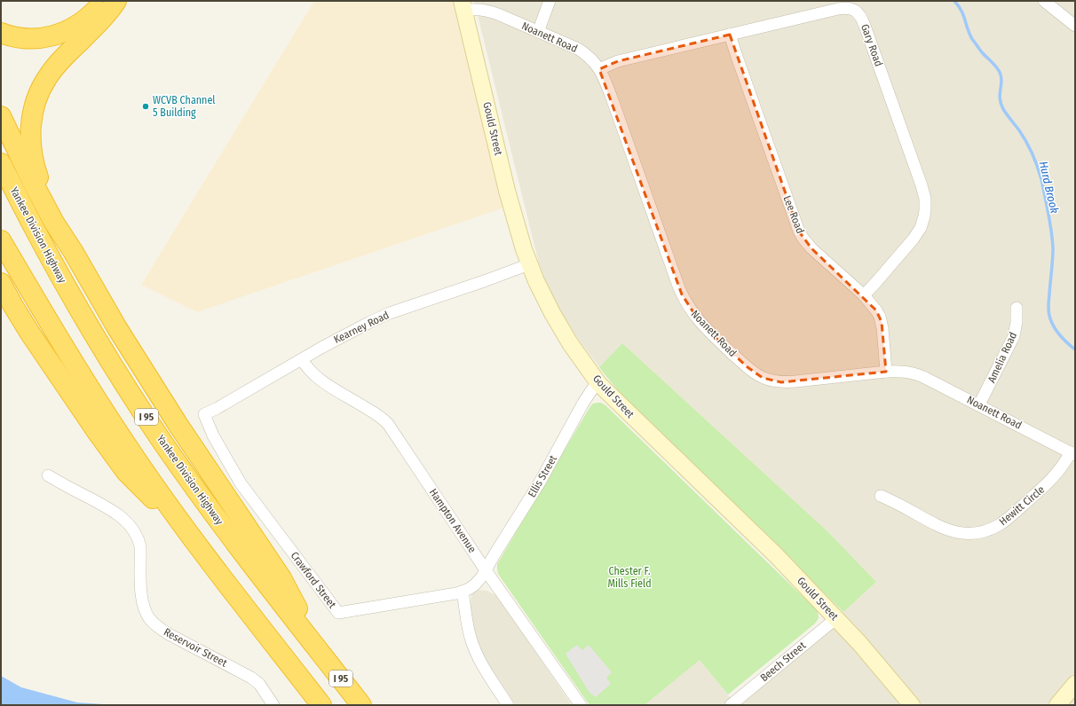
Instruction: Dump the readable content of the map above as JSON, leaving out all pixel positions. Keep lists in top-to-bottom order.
{
  "streets": {
    "highway": ["Yankee Division Highway", "I 95"],
    "main road": ["Gould Street"],
    "street": [
      "Noanett Road",
      "Gary Road",
      "Lee Road",
      "Kearney Road",
      "Amelia Road",
      "Ellis Street",
      "Hewitt Circle",
      "Hampton Avenue",
      "Crawford Street",
      "Reservoir Street",
      "Beech Street"
    ]
  },
  "crossings": [
    ["Noanett Road", "Gary Road"],
    ["Noanett Road", "Gould Street"],
    ["Noanett Road", "Lee Road"],
    ["Noanett Road", "Amelia Road"],
    ["Noanett Road", "Hewitt Circle"],
    ["Gary Road", "Lee Road"],
    ["Gould Street", "Kearney Road"],
    ["Gould Street", "Ellis Street"],
    ["Gould Street", "Beech Street"],
    ["Kearney Road", "Hampton Avenue"],
    ["Kearney Road", "Crawford Street"],
    ["Ellis Street", "Hampton Avenue"],
    ["Ellis Street", "Crawford Street"],
    ["Hampton Avenue", "Crawford Street"]
  ],
  "water": ["Hurd Brook"],
  "parks": ["Chester F. Mills Field"],
  "places": ["WCVB Channel 5 Building"]
}
